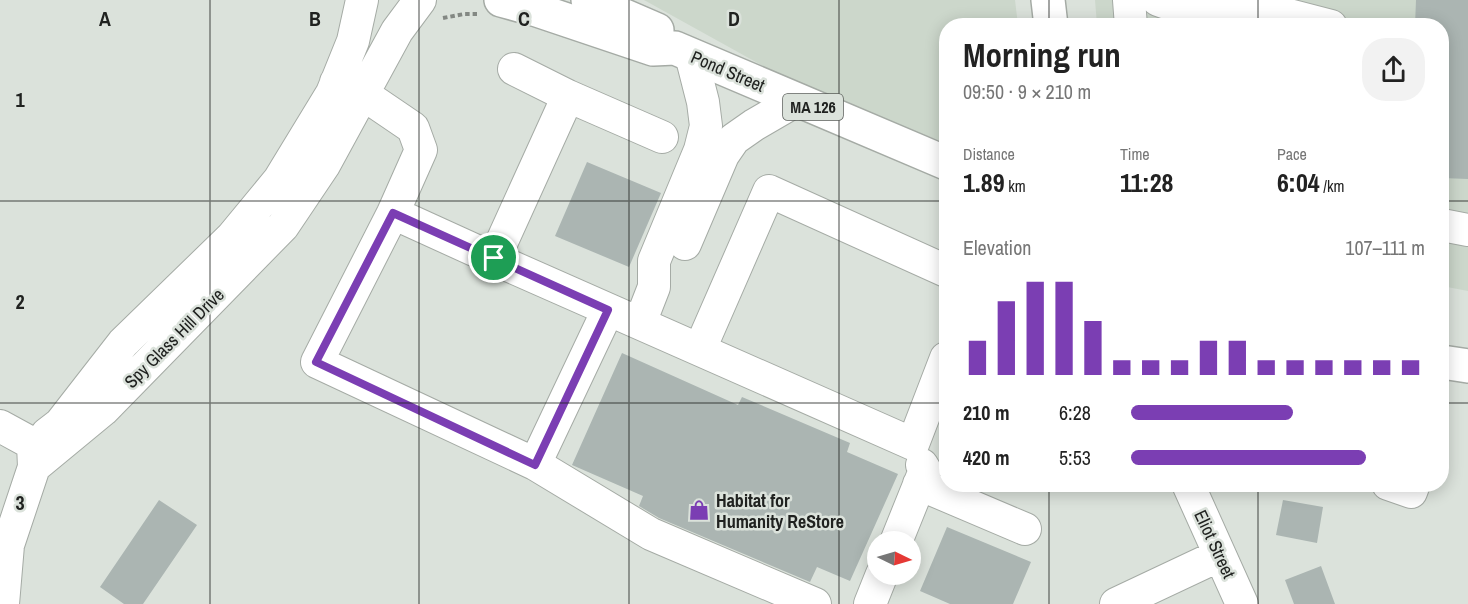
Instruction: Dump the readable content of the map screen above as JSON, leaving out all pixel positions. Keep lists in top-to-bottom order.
{
  "streets": {
    "main road": ["Pond Street", "MA 126"],
    "street": ["Spy Glass Hill Drive", "Eliot Street"]
  },
  "places": {
    "shop": ["Habitat for Humanity ReStore"]
  },
  "north": "right",
  "page": {
    "heading": ["Morning run", "09:50 · 9 × 210 m"],
    "stats": [
      ["Distance", "1.89 km"],
      ["Time", "11:28"],
      ["Pace", "6:04 /km"]
    ],
    "chart": ["Elevation", "107–111 m"],
    "list": [
      {
        "name": "210 m",
        "note": "6:28"
      },
      {
        "name": "420 m",
        "note": "5:53"
      }
    ]
  },
  "grid": {
    "columns": [
      "A",
      "B",
      "C",
      "D"
    ],
    "rows": ["1", "2", "3"]
  }
}
